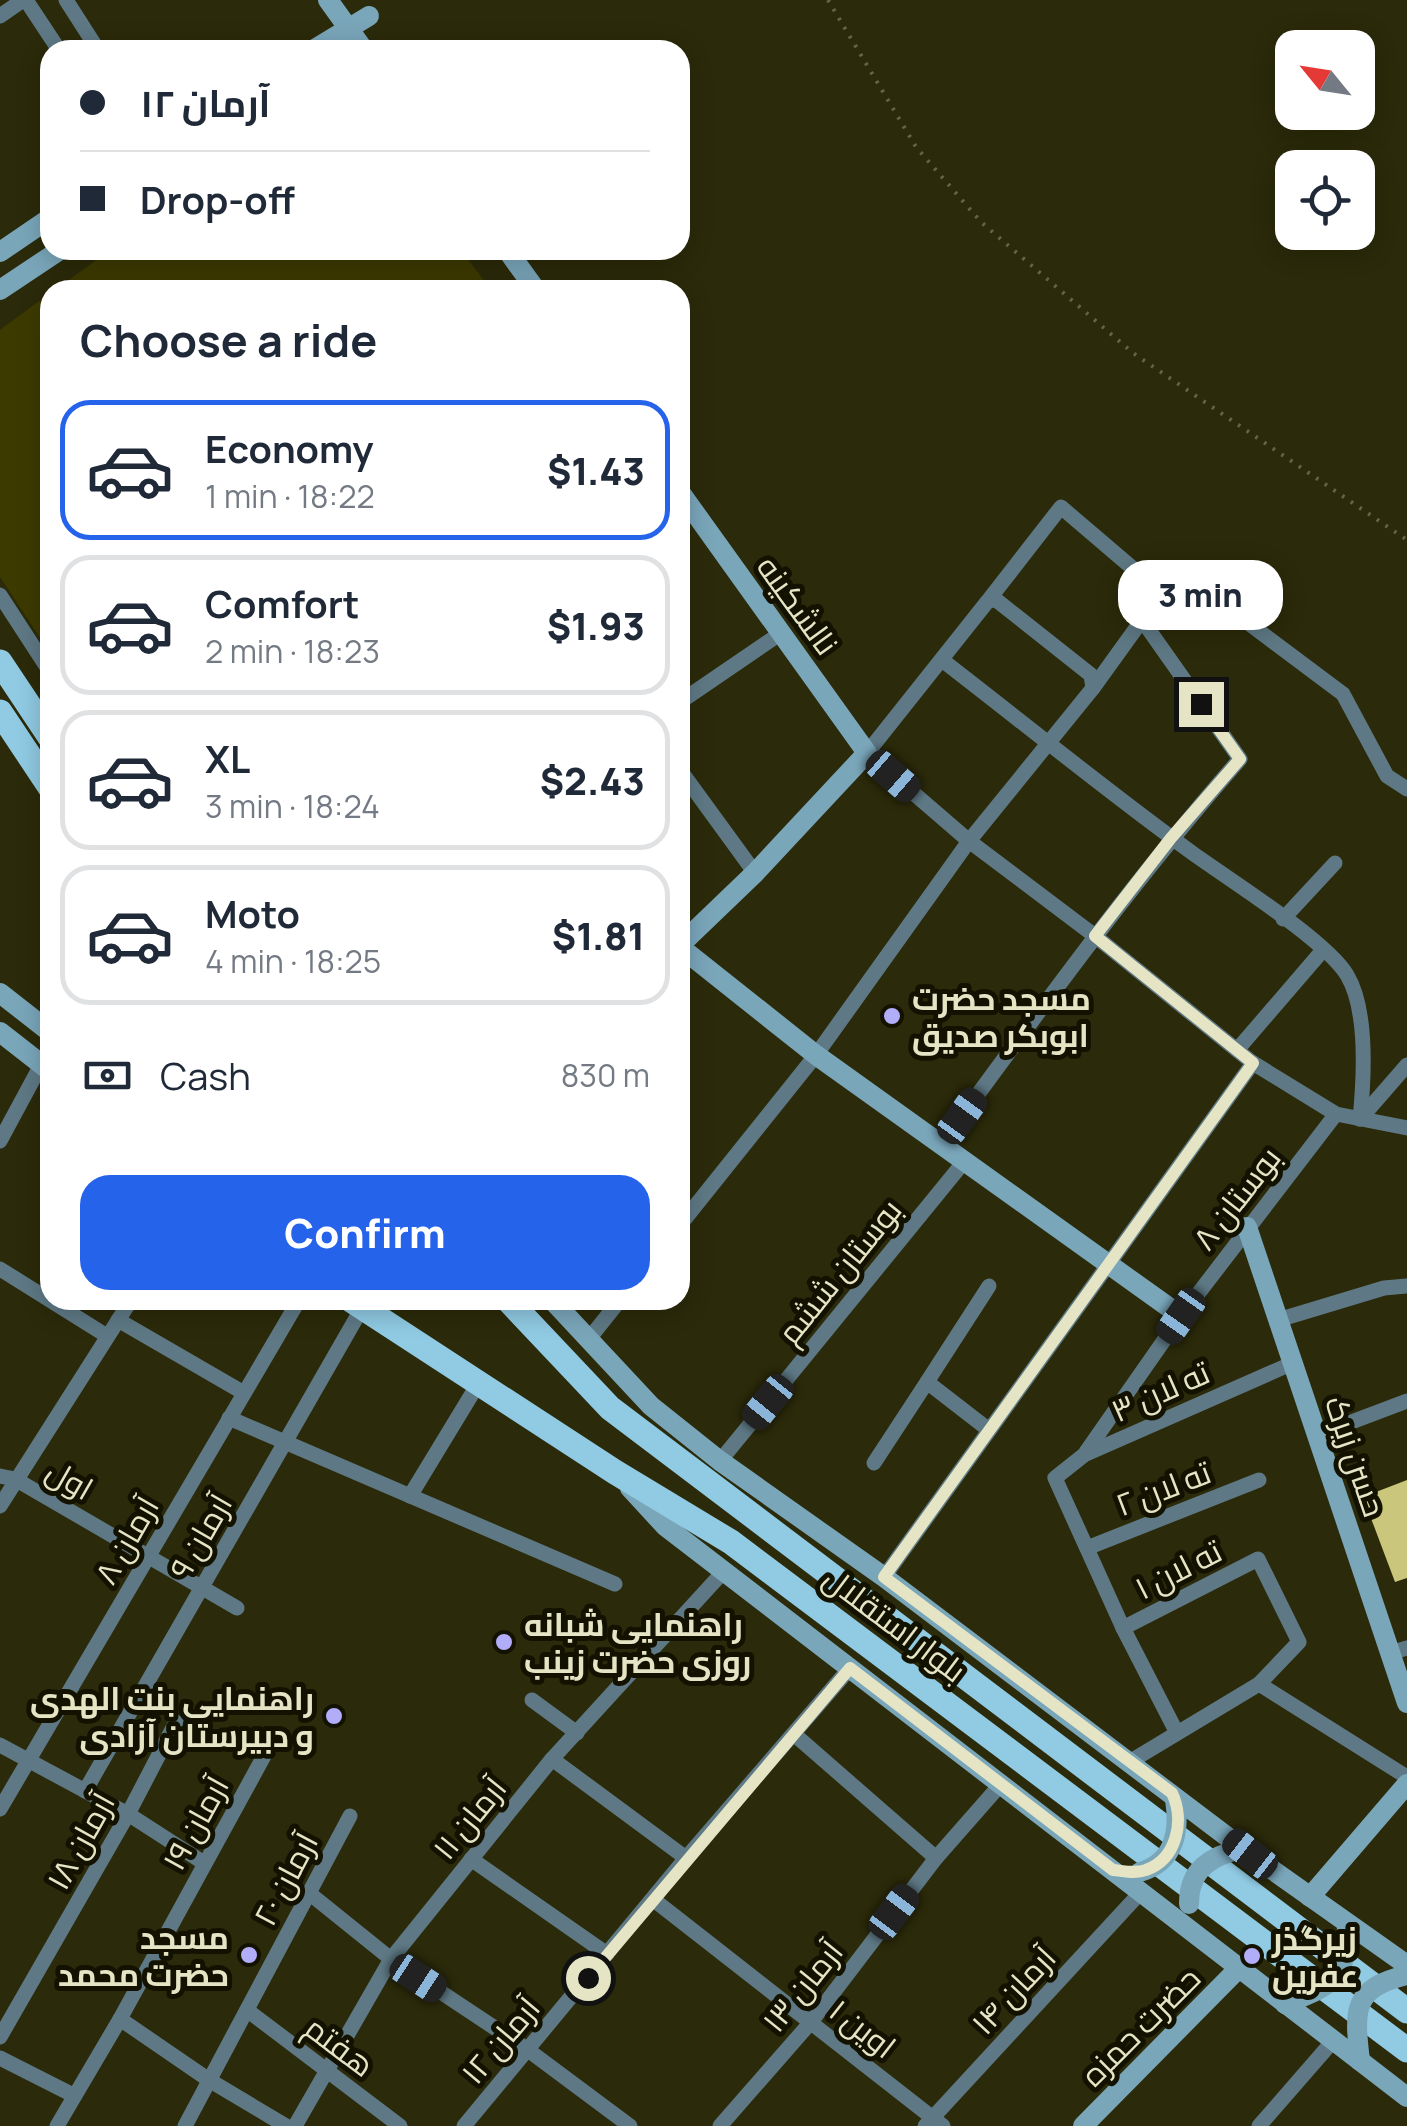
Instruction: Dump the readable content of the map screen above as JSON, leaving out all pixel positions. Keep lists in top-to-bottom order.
{
  "streets": {
    "main road": [
      "نالشکینه",
      "حسن زیرک",
      "بلوار استقلال",
      "حضرت حمزه"
    ],
    "street": [
      "بوستان ۸",
      "بوستان ششم",
      "ته لان ۳",
      "اول",
      "ته لان ۲",
      "آرمان ۹",
      "آرمان ۸",
      "ته لان ۱",
      "آرمان ۱۱",
      "آرمان ۱۹",
      "آرمان ۱۸",
      "آرمان ۲۰",
      "آرمان ۱۳",
      "آرمان ۱۴",
      "اوین ۱",
      "آرمان ۱۲",
      "هفتم"
    ]
  },
  "crossings": [
    ["بوستان ۸", "ته لان ۳"],
    ["بوستان ۸", "حسن زیرک"],
    ["ته لان ۳", "حسن زیرک"],
    ["ته لان ۳", "ته لان ۲"],
    ["اول", "آرمان ۹"],
    ["اول", "آرمان ۸"],
    ["آرمان ۱۱", "هفتم"],
    ["آرمان ۲۰", "هفتم"],
    ["آرمان ۱۳", "اوین ۱"],
    ["آرمان ۱۴", "اوین ۱"],
    ["اوین ۱", "آرمان ۱۲"]
  ],
  "places": [
    "مسجد حضرت ابوبکر صدیق",
    "راهنمایی شبانه روزی حضرت زینب",
    "راهنمایی بنت الهدی و دبیرستان آزادی",
    "مسجد حضرت محمد",
    "زیرگذر عفرین"
  ],
  "north": "top left",
  "page": {
    "banner": ["آرمان ۱۲", "Drop-off"],
    "heading": "Choose a ride",
    "list": [
      {
        "name": "Economy",
        "note": "1 min · 18:22",
        "value": "$1.43"
      },
      {
        "name": "Comfort",
        "note": "2 min · 18:23",
        "value": "$1.93"
      },
      {
        "name": "XL",
        "note": "3 min · 18:24",
        "value": "$2.43"
      },
      {
        "name": "Moto",
        "note": "4 min · 18:25",
        "value": "$1.81"
      }
    ],
    "bubble": "3 min",
    "pay": ["Cash", "830 m"],
    "buttons": "Confirm"
  }
}
